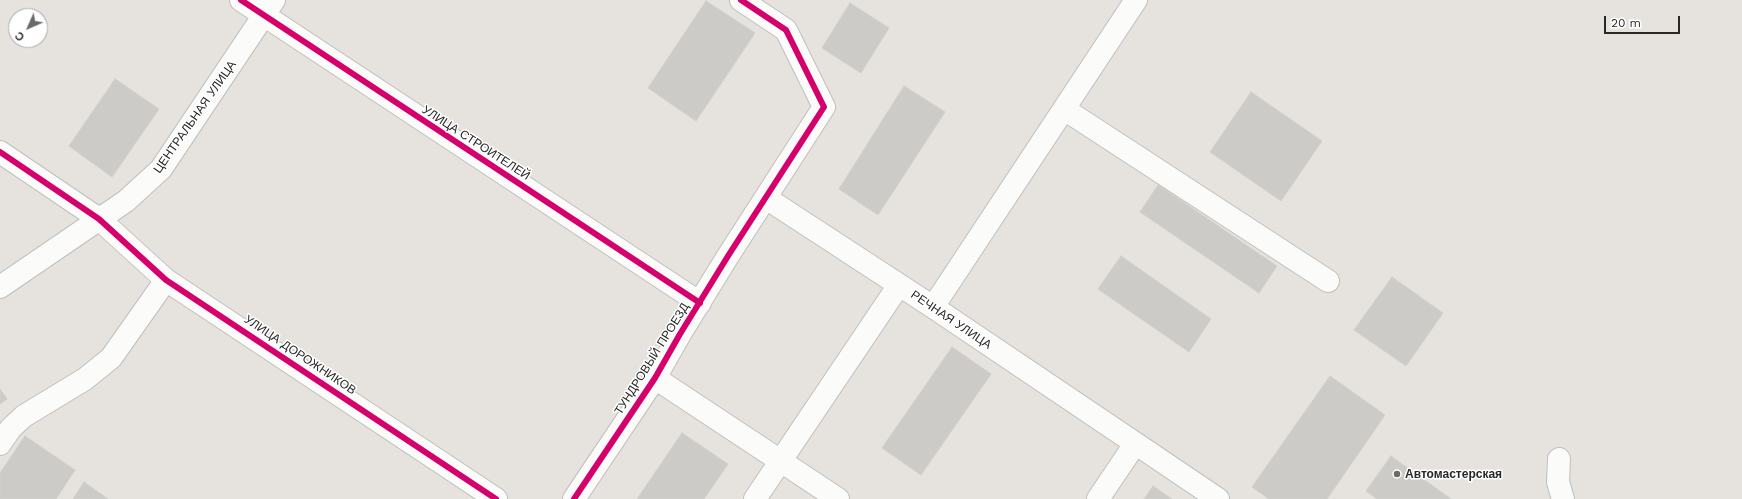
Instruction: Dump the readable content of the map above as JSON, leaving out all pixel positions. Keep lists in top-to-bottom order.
{
  "streets": {
    "street": [
      "ЦЕНТРАЛЬНАЯ УЛИЦА",
      "УЛИЦА СТРОИТЕЛЕЙ",
      "РЕЧНАЯ УЛИЦА",
      "УЛИЦА ДОРОЖНИКОВ",
      "ТУНДРОВЫЙ ПРОЕЗД"
    ]
  },
  "crossings": [
    ["ЦЕНТРАЛЬНАЯ УЛИЦА", "УЛИЦА СТРОИТЕЛЕЙ"],
    ["ЦЕНТРАЛЬНАЯ УЛИЦА", "УЛИЦА ДОРОЖНИКОВ"],
    ["УЛИЦА СТРОИТЕЛЕЙ", "ТУНДРОВЫЙ ПРОЕЗД"],
    ["РЕЧНАЯ УЛИЦА", "ТУНДРОВЫЙ ПРОЕЗД"]
  ],
  "places": ["Автомастерская"],
  "scale_bar": "20 m",
  "north": "bottom left"
}
